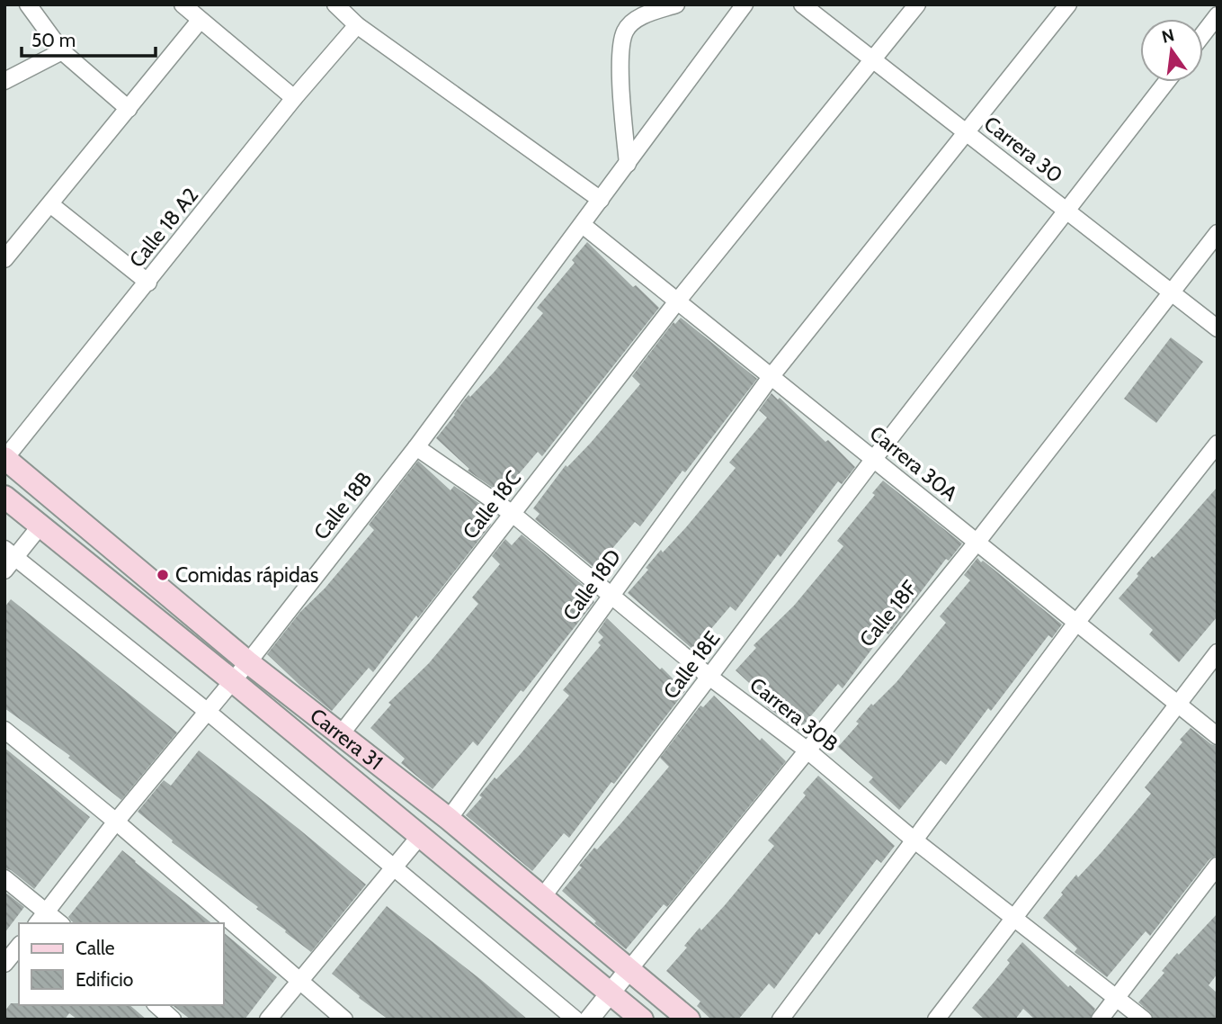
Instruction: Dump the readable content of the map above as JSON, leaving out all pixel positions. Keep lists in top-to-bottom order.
{
  "streets": {
    "main road": ["Carrera 31"],
    "street": [
      "Carrera 30",
      "Calle 18 A2",
      "Carrera 30A",
      "Calle 18C",
      "Calle 18B",
      "Calle 18D",
      "Calle 18F",
      "Calle 18E",
      "Carrera 30B"
    ]
  },
  "crossings": [
    ["Carrera 30", "Calle 18C"],
    ["Carrera 30", "Calle 18D"],
    ["Carrera 30", "Calle 18F"],
    ["Carrera 30", "Calle 18E"],
    ["Calle 18 A2", "Carrera 31"],
    ["Carrera 30A", "Calle 18C"],
    ["Carrera 30A", "Calle 18B"],
    ["Carrera 30A", "Calle 18D"],
    ["Carrera 30A", "Calle 18F"],
    ["Carrera 30A", "Calle 18E"],
    ["Calle 18C", "Carrera 30B"],
    ["Calle 18C", "Carrera 31"],
    ["Calle 18B", "Carrera 30B"],
    ["Calle 18B", "Carrera 31"],
    ["Calle 18D", "Carrera 30B"],
    ["Calle 18D", "Carrera 31"],
    ["Calle 18F", "Carrera 30B"],
    ["Calle 18F", "Carrera 31"],
    ["Calle 18E", "Carrera 30B"],
    ["Calle 18E", "Carrera 31"]
  ],
  "places": ["Comidas rápidas"],
  "legend": ["Calle", "Edificio"],
  "scale_bar": "50 m",
  "north": "top"
}
